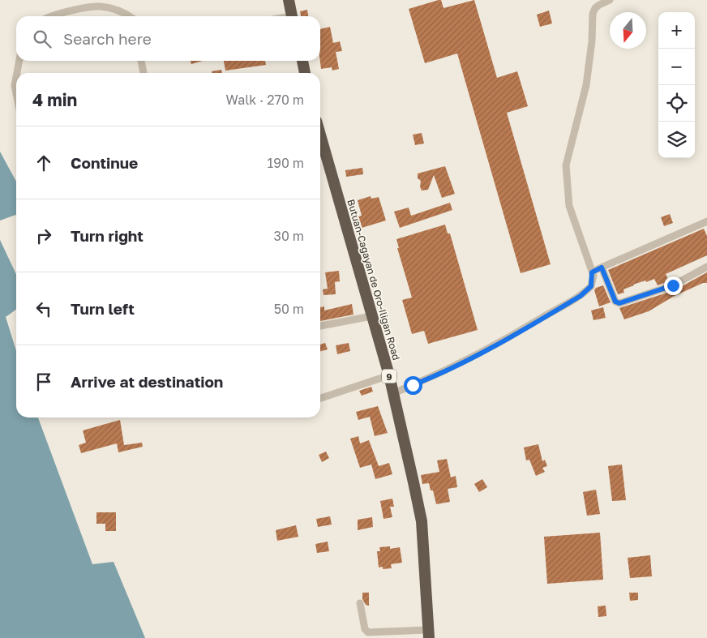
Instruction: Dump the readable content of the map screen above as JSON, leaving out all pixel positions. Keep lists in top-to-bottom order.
{
  "streets": {
    "highway": ["Butuan-Cagayan de Oro-Iligan Road", "9"]
  },
  "north": "bottom",
  "page": {
    "map_buttons": ["+", "−"],
    "search": "Search here",
    "heading": ["4 min", "Walk · 270 m"],
    "list": [
      ["Continue", "190 m"],
      ["Turn right", "30 m"],
      ["Turn left", "50 m"],
      "Arrive at destination"
    ]
  }
}
